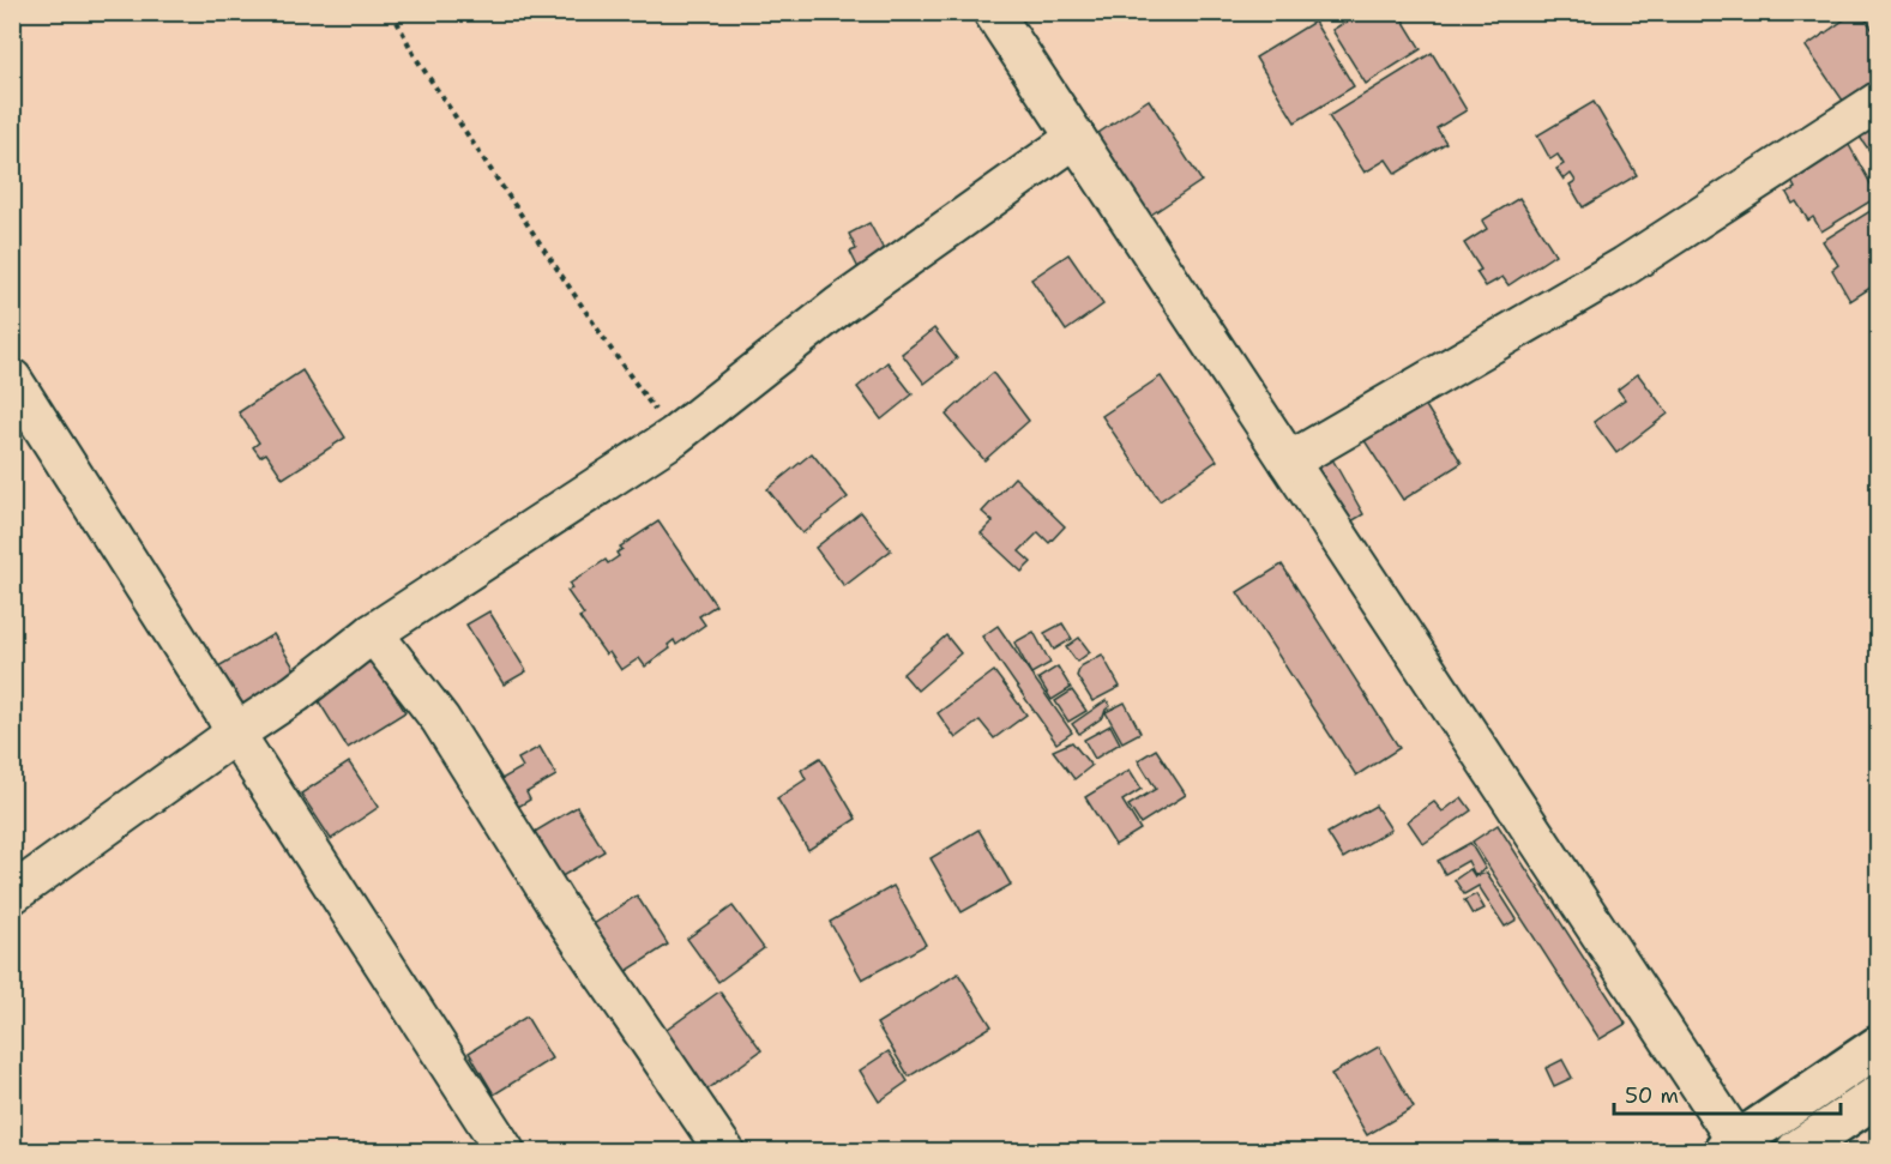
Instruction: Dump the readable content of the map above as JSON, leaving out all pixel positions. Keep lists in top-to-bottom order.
{
  "scale_bar": "50 m"
}
